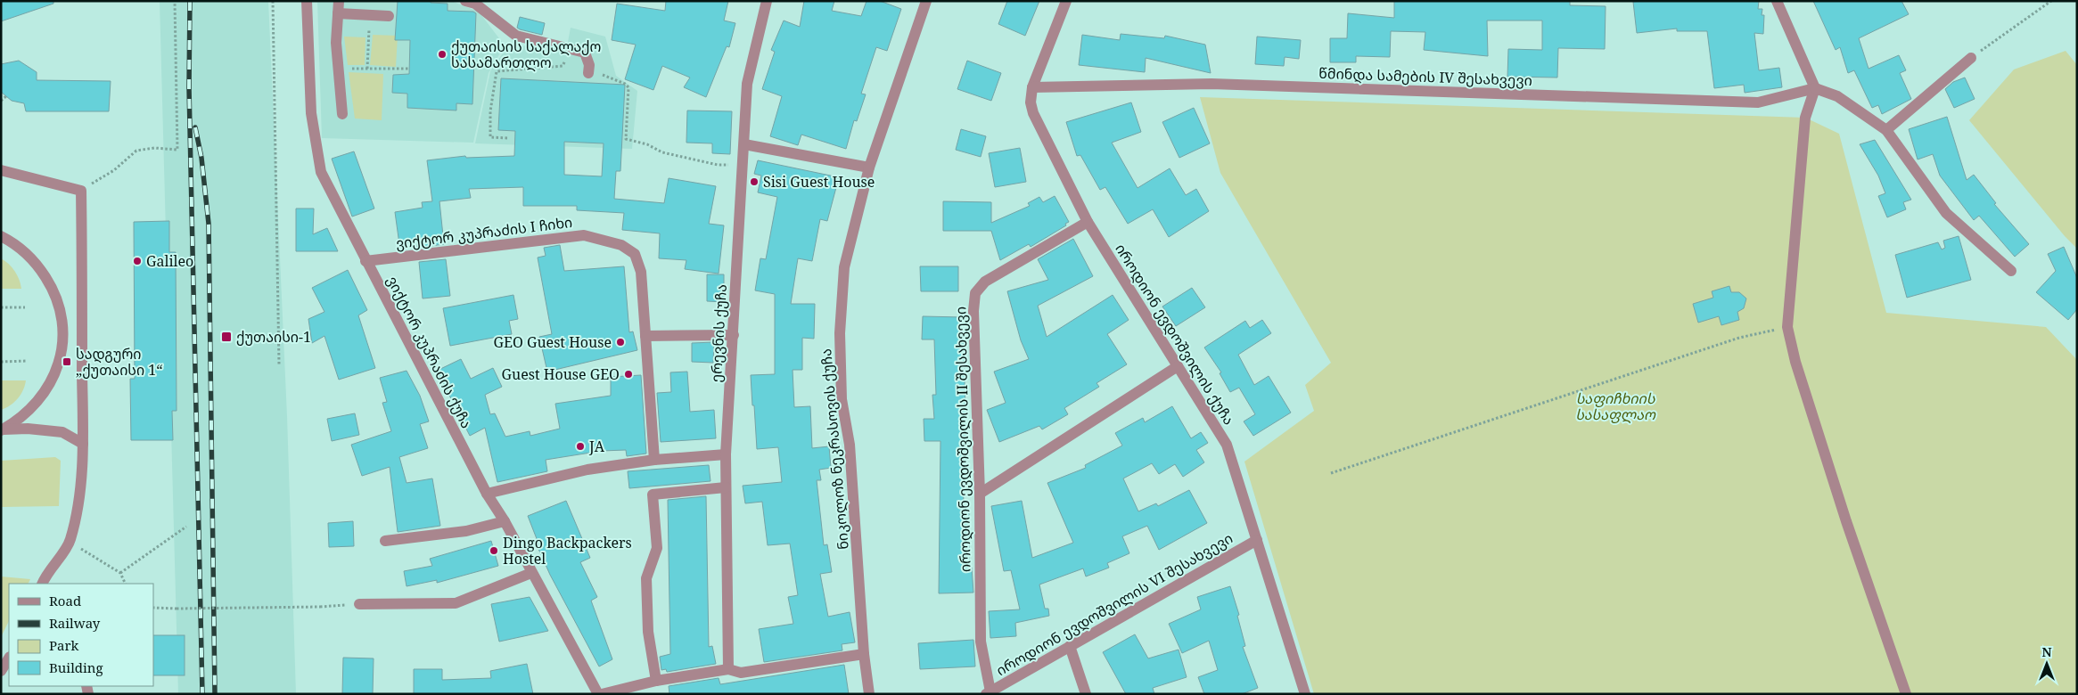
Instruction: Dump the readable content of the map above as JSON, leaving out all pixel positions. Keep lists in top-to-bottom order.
{
  "streets": {
    "street": [
      "წმინდა სამების IV შესახვევი",
      "ვიქტორ კუპრაძის I ჩიხი",
      "ერევნის ქუჩა",
      "იროდიონ ევდოშვილის ქუჩა",
      "ვიქტორ კუპრაძის ქუჩა",
      "იროდიონ ევდოშვილის II შესახვევი",
      "ნიკოლოზ ნეკრასოვის ქუჩა",
      "იროდიონ ევდოშვილის VI შესახვევი"
    ]
  },
  "crossings": [
    ["წმინდა სამების IV შესახვევი", "იროდიონ ევდოშვილის ქუჩა"],
    ["ვიქტორ კუპრაძის I ჩიხი", "ვიქტორ კუპრაძის ქუჩა"],
    ["იროდიონ ევდოშვილის ქუჩა", "იროდიონ ევდოშვილის II შესახვევი"],
    ["იროდიონ ევდოშვილის ქუჩა", "იროდიონ ევდოშვილის VI შესახვევი"],
    ["იროდიონ ევდოშვილის II შესახვევი", "იროდიონ ევდოშვილის VI შესახვევი"]
  ],
  "parks": ["საფიჩხიის სასაფლაო"],
  "places": {
    "other": [
      "ქუთაისის საქალაქო სასამართლო",
      "Sisi Guest House",
      "Galileo",
      "GEO Guest House",
      "Guest House GEO",
      "JA",
      "Dingo Backpackers Hostel"
    ],
    "transit": ["ქუთაისი-1", "სადგური „ქუთაისი 1“"]
  },
  "legend": [
    "Road",
    "Railway",
    "Park",
    "Building"
  ],
  "north": "top"
}
